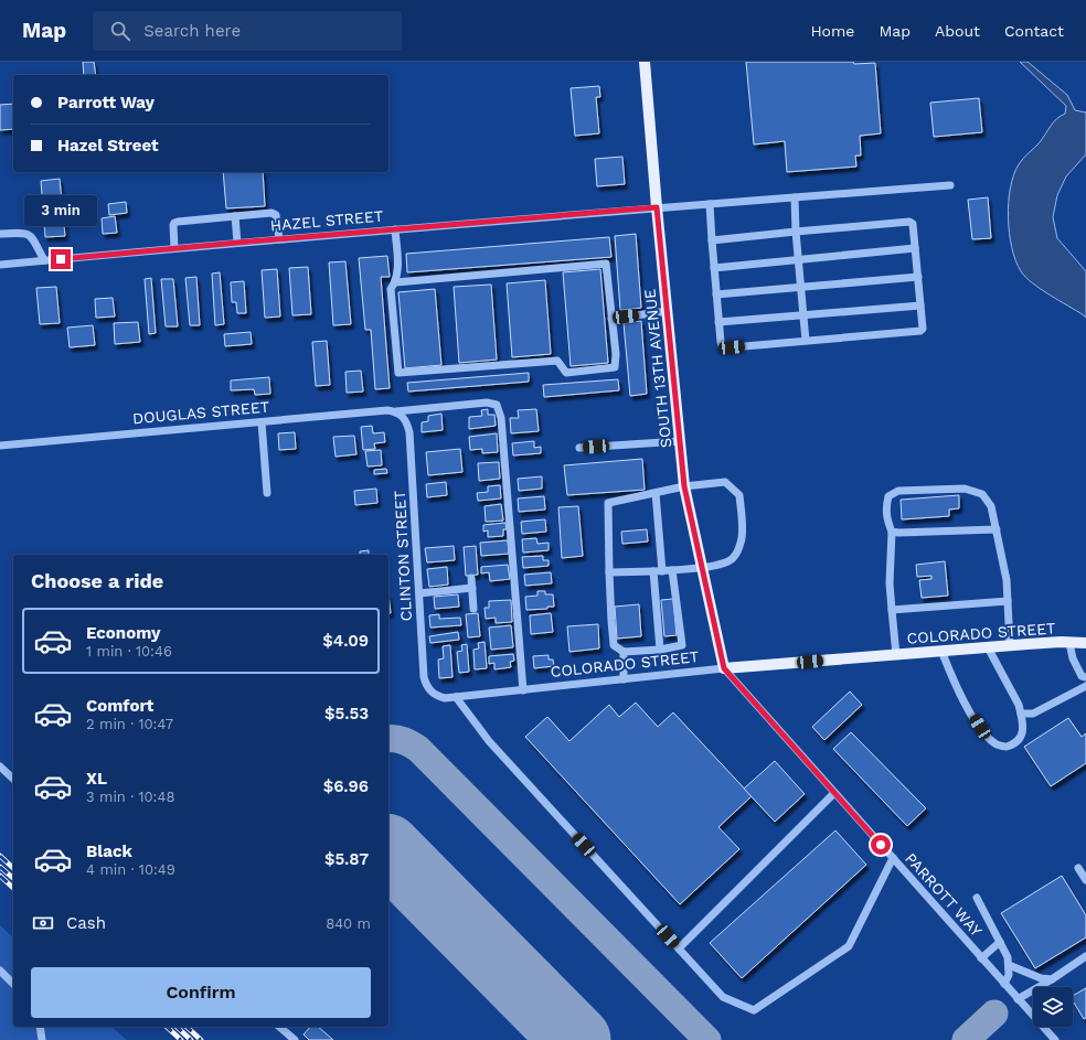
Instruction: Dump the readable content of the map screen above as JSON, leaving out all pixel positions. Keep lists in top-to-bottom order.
{
  "streets": {
    "main road": ["SOUTH 13TH AVENUE", "COLORADO STREET"],
    "street": [
      "HAZEL STREET",
      "DOUGLAS STREET",
      "CLINTON STREET",
      "PARROTT WAY"
    ]
  },
  "crossings": [
    ["HAZEL STREET", "SOUTH 13TH AVENUE"],
    ["SOUTH 13TH AVENUE", "COLORADO STREET"],
    ["SOUTH 13TH AVENUE", "PARROTT WAY"],
    ["DOUGLAS STREET", "CLINTON STREET"],
    ["DOUGLAS STREET", "COLORADO STREET"],
    ["CLINTON STREET", "COLORADO STREET"],
    ["COLORADO STREET", "PARROTT WAY"]
  ],
  "page": {
    "header": "Map",
    "search": "Search here",
    "nav": [
      "Home",
      "Map",
      "About",
      "Contact"
    ],
    "banner": ["Parrott Way", "Hazel Street"],
    "bubble": "3 min",
    "heading": "Choose a ride",
    "list": [
      {
        "name": "Economy",
        "note": "1 min · 10:46",
        "value": "$4.09"
      },
      {
        "name": "Comfort",
        "note": "2 min · 10:47",
        "value": "$5.53"
      },
      {
        "name": "XL",
        "note": "3 min · 10:48",
        "value": "$6.96"
      },
      {
        "name": "Black",
        "note": "4 min · 10:49",
        "value": "$5.87"
      }
    ],
    "pay": ["Cash", "840 m"],
    "buttons": "Confirm"
  }
}
